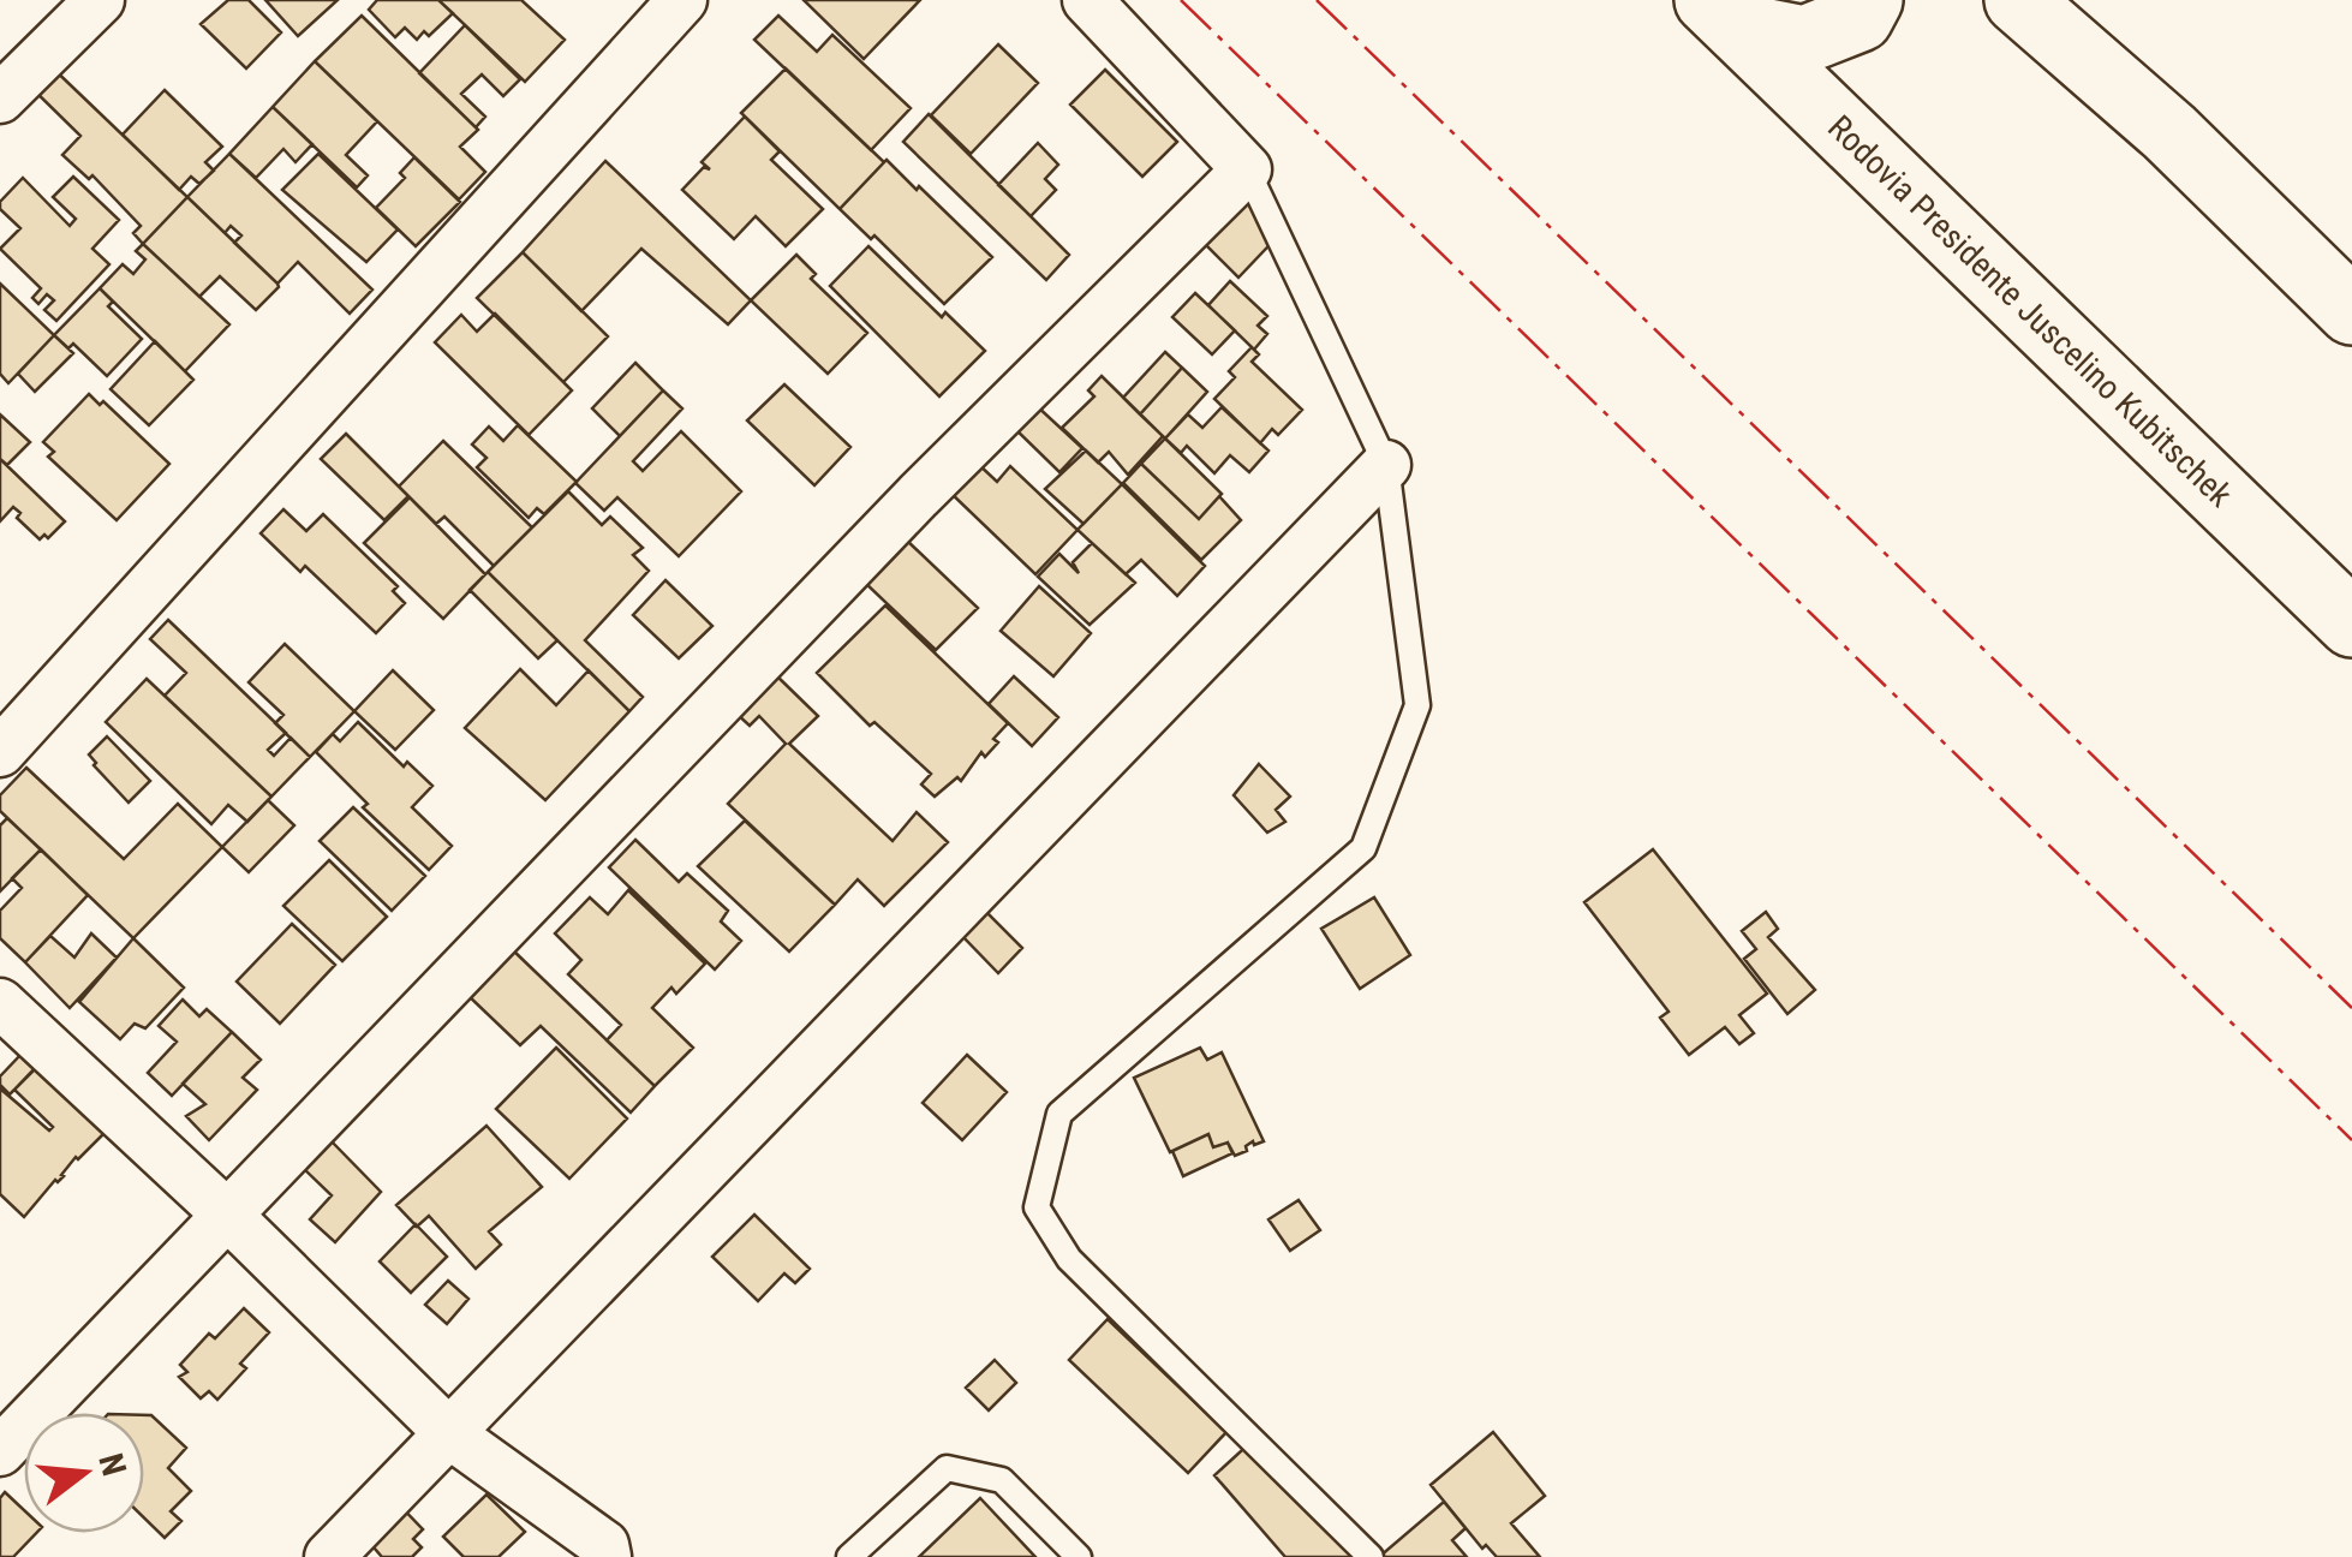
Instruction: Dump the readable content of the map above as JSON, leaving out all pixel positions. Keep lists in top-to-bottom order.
{
  "streets": {
    "highway": ["Rodovia Presidente Juscelino Kubitschek"]
  },
  "north": "right"
}
